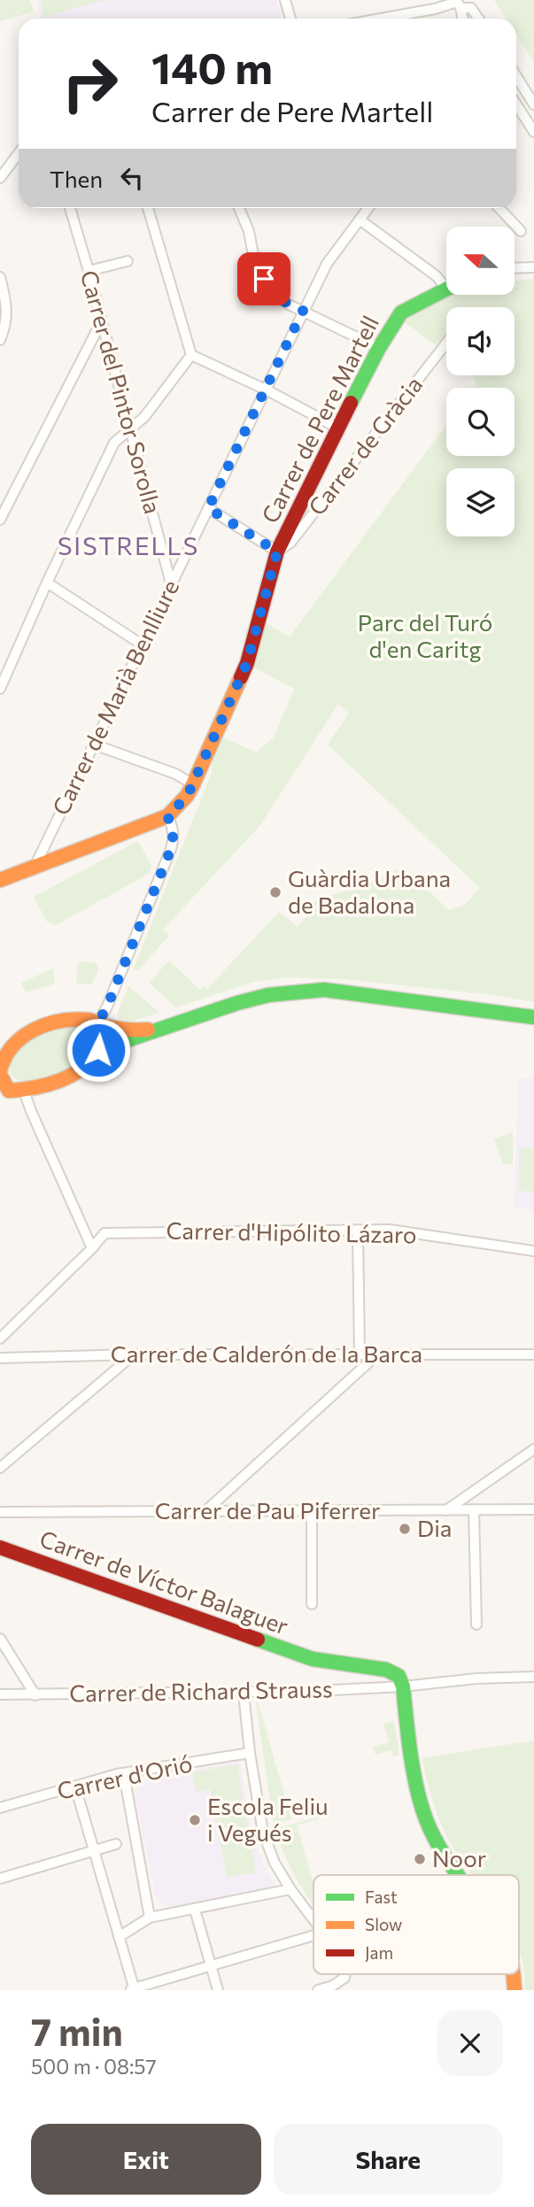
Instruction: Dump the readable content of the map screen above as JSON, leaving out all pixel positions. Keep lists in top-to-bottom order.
{
  "streets": {
    "street": [
      "Carrer del Pintor Sorolla",
      "Carrer de Pere Martell",
      "Carrer de Gràcia",
      "Carrer de Marià Benlliure",
      "Carrer d'Hipólito Lázaro",
      "Carrer de Calderón de la Barca",
      "Carrer de Pau Piferrer",
      "Carrer de Víctor Balaguer",
      "Carrer de Richard Strauss",
      "Carrer d'Orió"
    ]
  },
  "crossings": [
    ["Carrer del Pintor Sorolla", "Carrer de Marià Benlliure"],
    ["Carrer de Pere Martell", "Carrer de Gràcia"],
    ["Carrer de Pere Martell", "Carrer de Marià Benlliure"],
    ["Carrer de Víctor Balaguer", "Carrer de Richard Strauss"]
  ],
  "districts": ["SISTRELLS"],
  "parks": ["Parc del Turó d'en Caritg"],
  "places": [
    "Guàrdia Urbana de Badalona",
    "Dia",
    "Escola Feliu i Vegués",
    "Noor"
  ],
  "legend": ["Fast", "Slow", "Jam"],
  "north": "left",
  "page": {
    "turn": ["140 m", "Carrer de Pere Martell"],
    "then": "Then",
    "heading": ["7 min", "500 m · 08:57"],
    "buttons": ["Exit", "Share"]
  }
}
